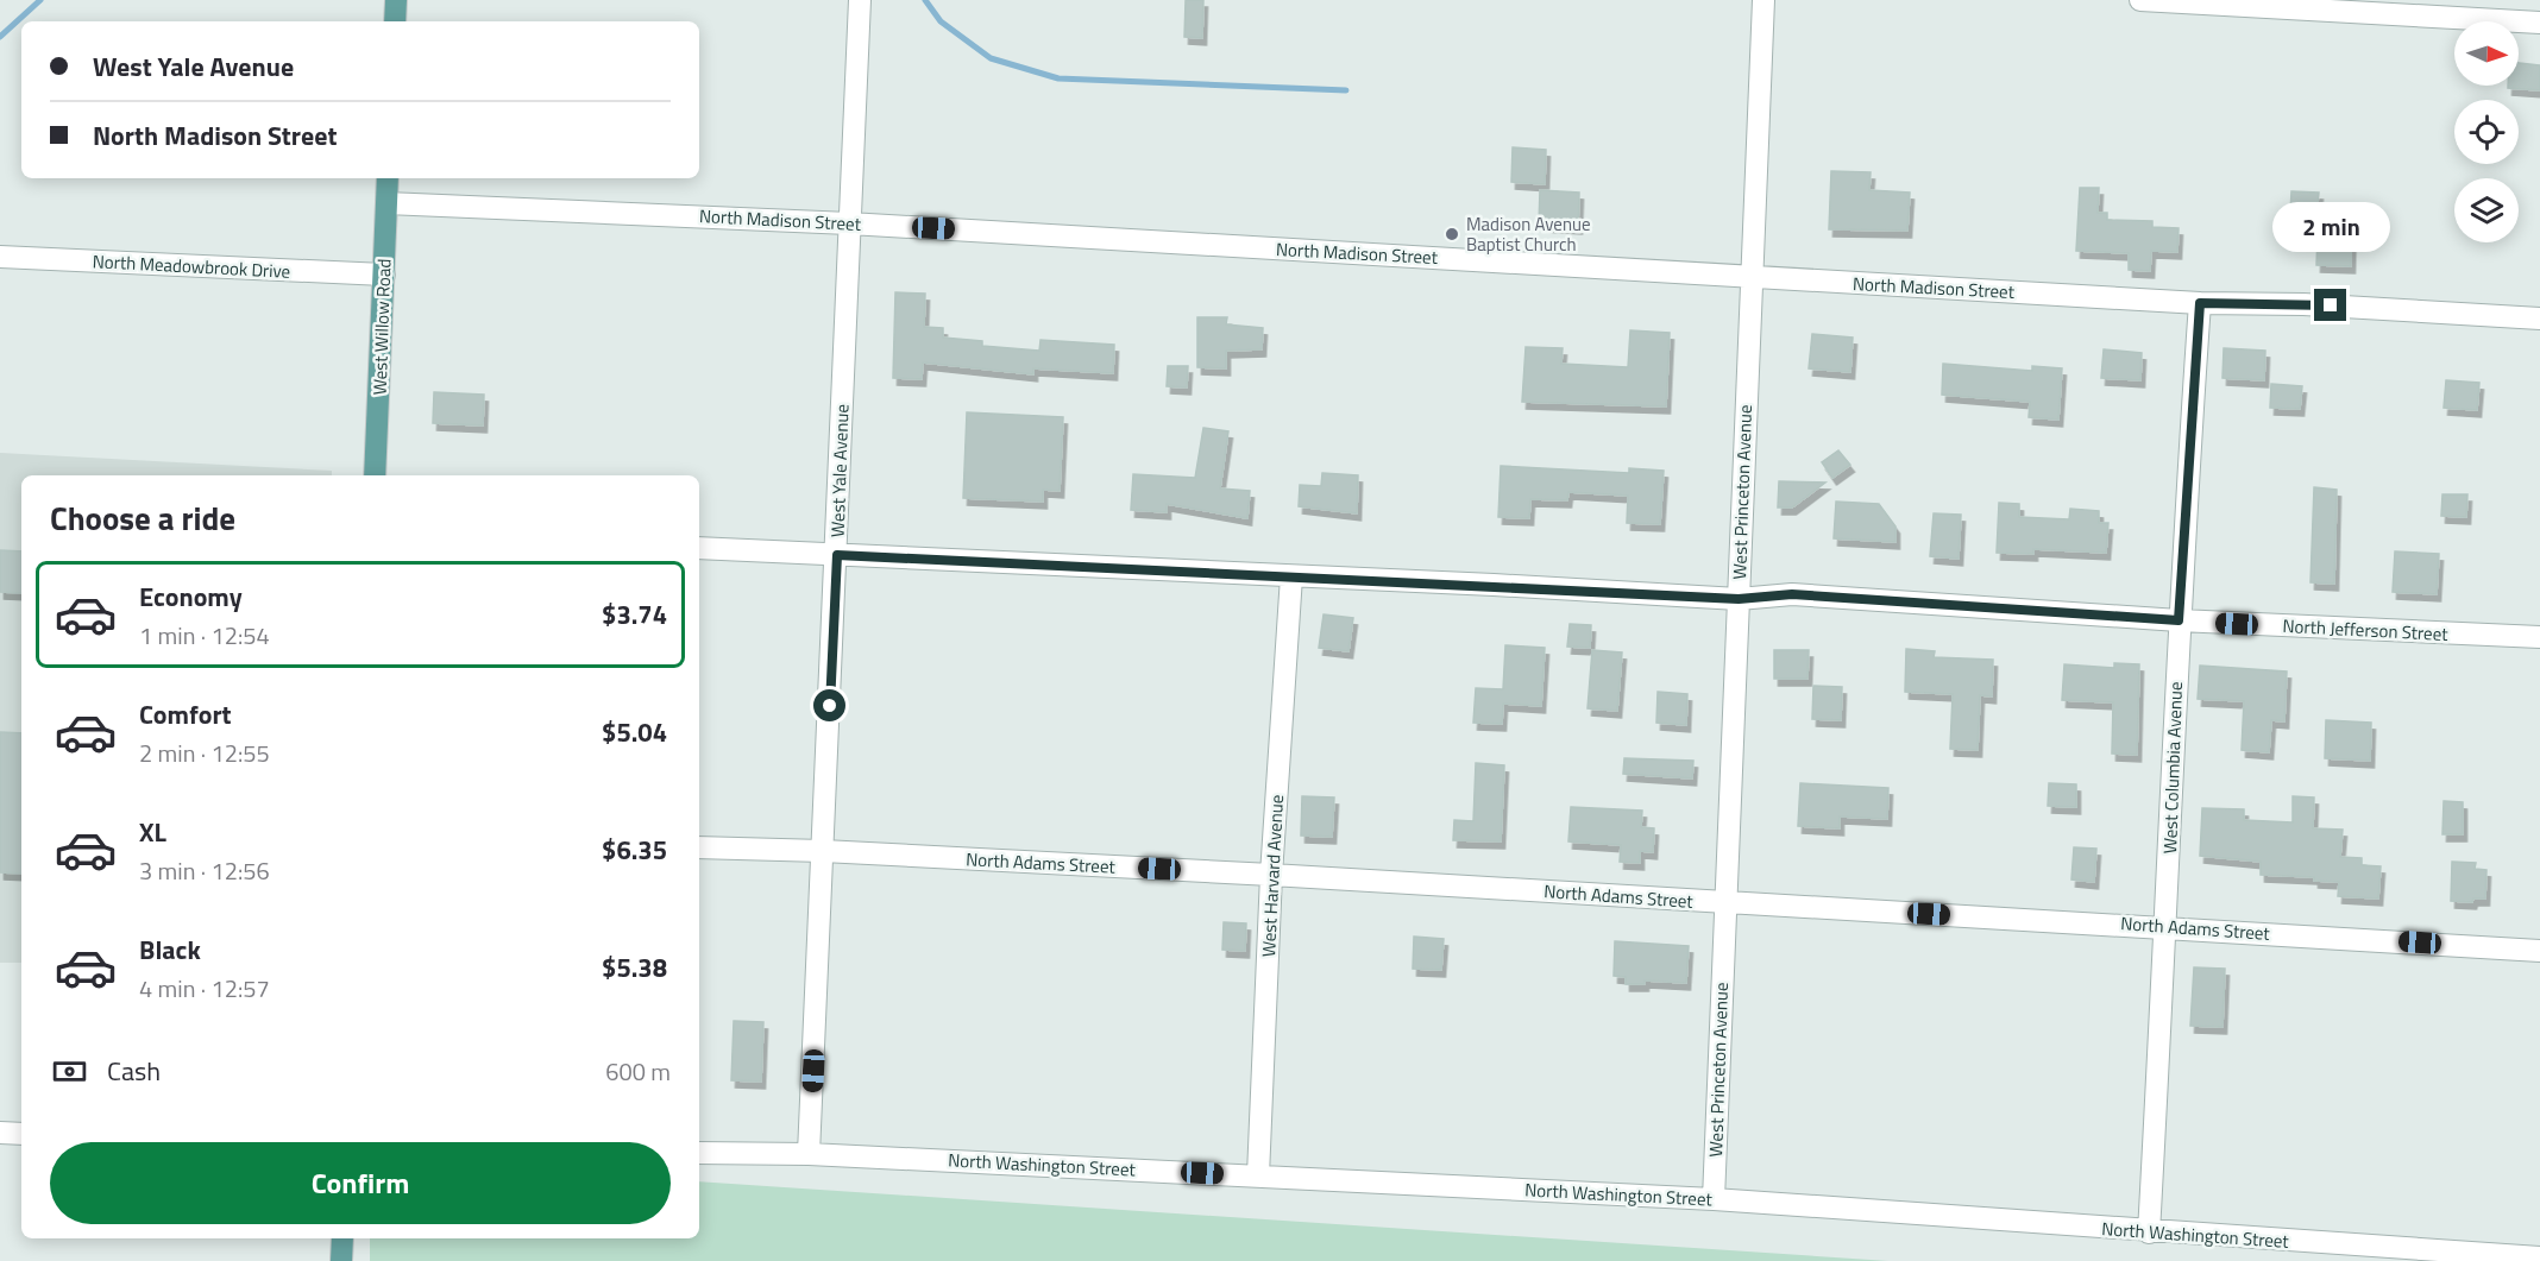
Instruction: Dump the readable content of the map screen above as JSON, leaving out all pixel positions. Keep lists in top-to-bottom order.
{
  "streets": {
    "main road": ["West Willow Road"],
    "street": [
      "North Madison Street",
      "North Meadowbrook Drive",
      "West Yale Avenue",
      "West Princeton Avenue",
      "North Jefferson Street",
      "West Columbia Avenue",
      "North Adams Street",
      "West Harvard Avenue",
      "North Washington Street"
    ]
  },
  "crossings": [
    ["North Madison Street", "West Willow Road"],
    ["North Madison Street", "West Yale Avenue"],
    ["North Madison Street", "West Princeton Avenue"],
    ["North Madison Street", "West Columbia Avenue"],
    ["North Meadowbrook Drive", "West Willow Road"],
    ["West Yale Avenue", "North Jefferson Street"],
    ["West Yale Avenue", "North Adams Street"],
    ["West Yale Avenue", "North Washington Street"],
    ["West Princeton Avenue", "North Jefferson Street"],
    ["West Princeton Avenue", "North Adams Street"],
    ["West Princeton Avenue", "North Washington Street"],
    ["North Jefferson Street", "West Columbia Avenue"],
    ["North Jefferson Street", "West Harvard Avenue"],
    ["West Columbia Avenue", "North Adams Street"],
    ["West Columbia Avenue", "North Washington Street"],
    ["North Adams Street", "West Harvard Avenue"],
    ["West Harvard Avenue", "North Washington Street"]
  ],
  "places": ["Madison Avenue Baptist Church"],
  "north": "right",
  "page": {
    "banner": ["West Yale Avenue", "North Madison Street"],
    "bubble": "2 min",
    "heading": "Choose a ride",
    "list": [
      {
        "name": "Economy",
        "note": "1 min · 12:54",
        "value": "$3.74"
      },
      {
        "name": "Comfort",
        "note": "2 min · 12:55",
        "value": "$5.04"
      },
      {
        "name": "XL",
        "note": "3 min · 12:56",
        "value": "$6.35"
      },
      {
        "name": "Black",
        "note": "4 min · 12:57",
        "value": "$5.38"
      }
    ],
    "pay": ["Cash", "600 m"],
    "buttons": "Confirm"
  }
}
